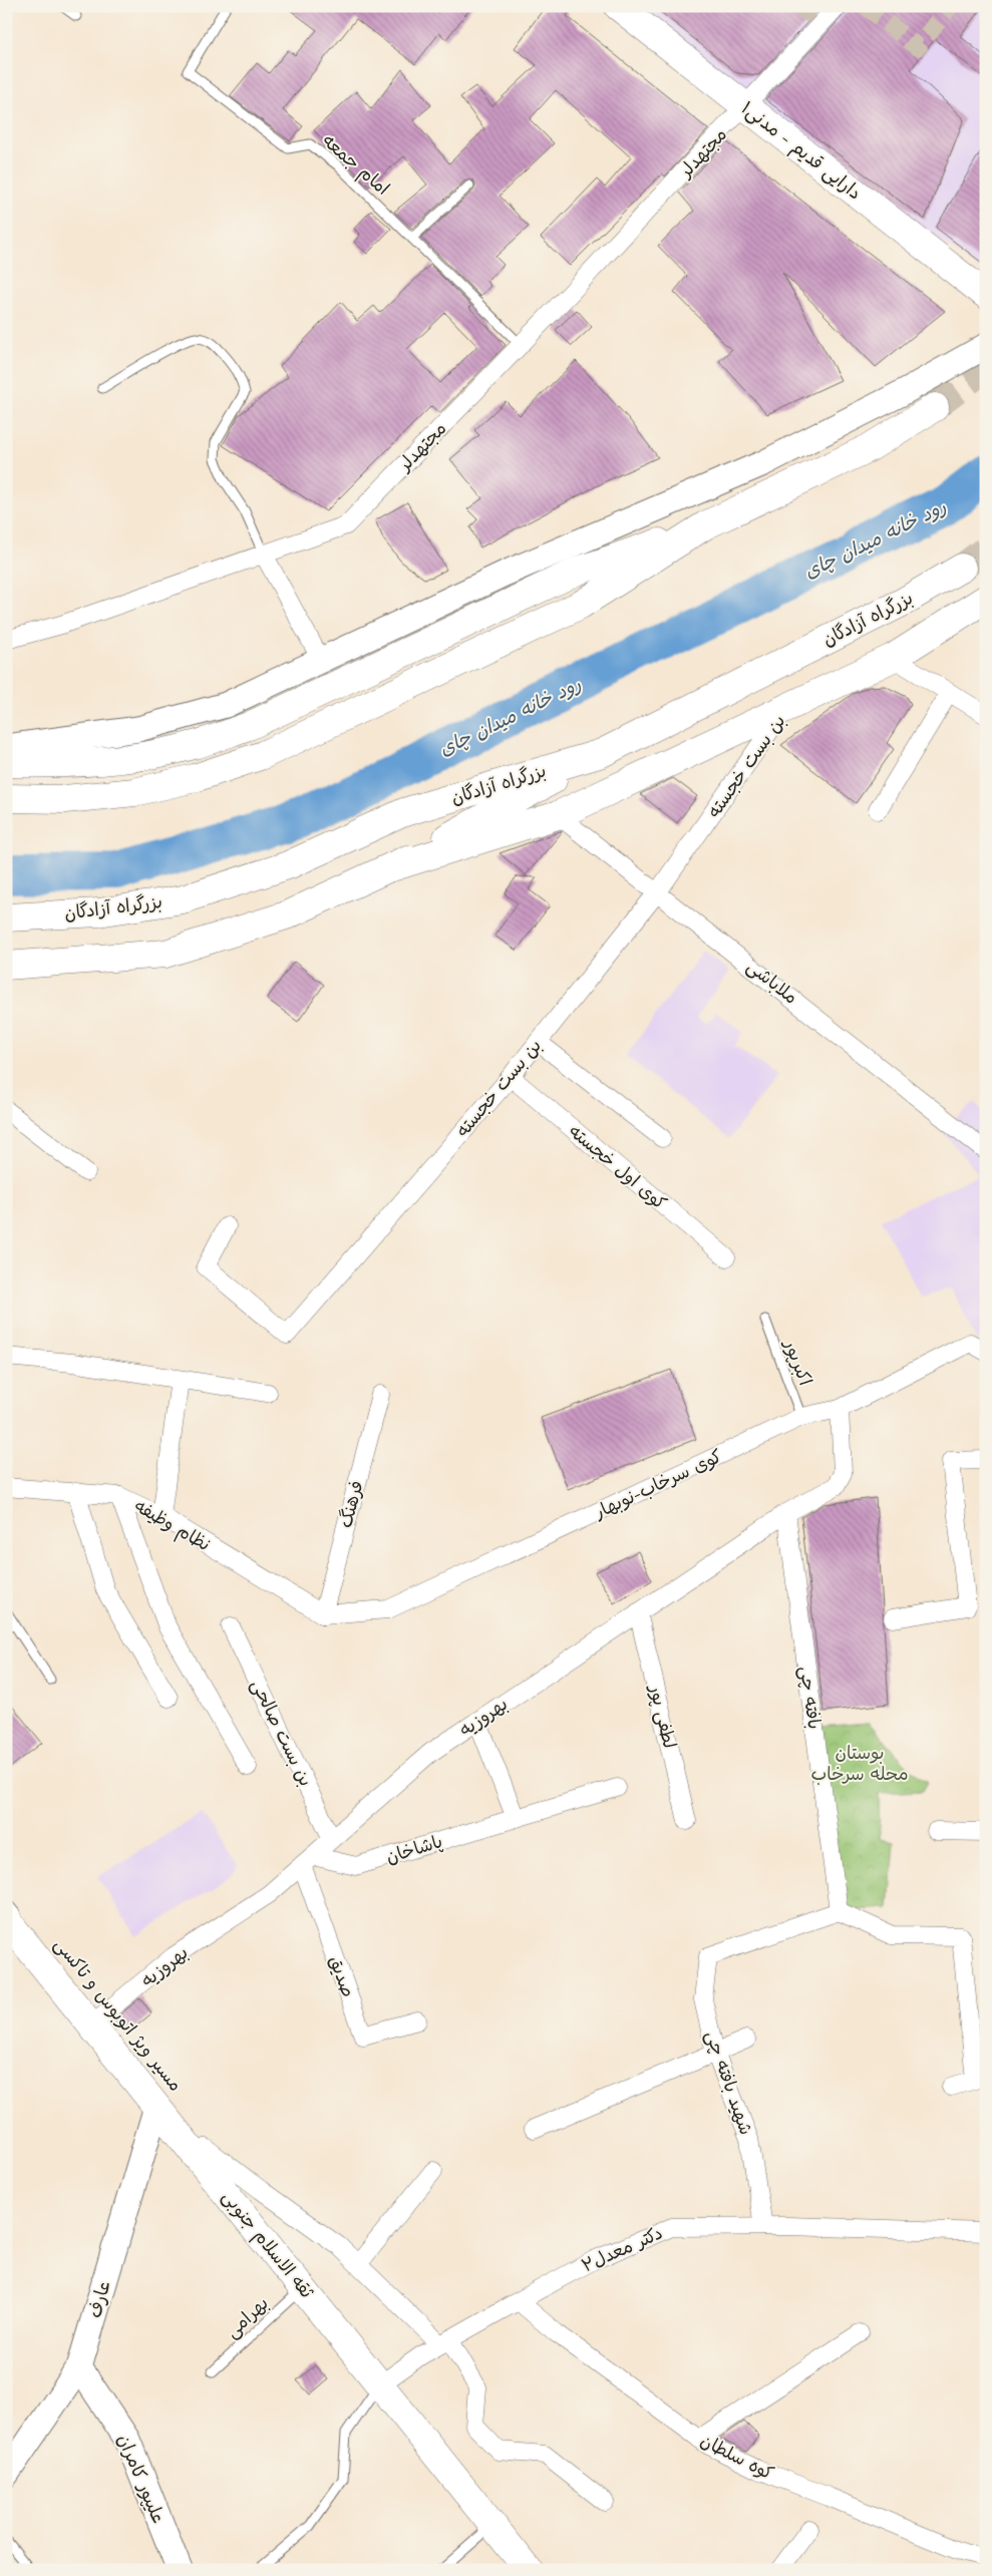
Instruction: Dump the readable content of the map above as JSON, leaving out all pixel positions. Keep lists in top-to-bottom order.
{
  "streets": {
    "main road": [
      "دارایی قدیم - مدنی۱",
      "بزرگراه آزادگان",
      "ثقه الاسلام جنوبی",
      "عارف",
      "علیپور کامران"
    ],
    "street": [
      "مجتهدلر",
      "بن بست خجسته",
      "ملاباشی",
      "کوی اول خجسته",
      "کوی سرخاب-نوبهار",
      "فرهنگ",
      "نظام وظیفه",
      "بافته چی",
      "بهروزیه",
      "لطفی پور",
      "بن بست صالحی",
      "پاشاخان",
      "صدیق",
      "شهید بافته چی",
      "دکتر معدل۲",
      "کوه سلطان"
    ],
    "lane": ["امام جمعه", "اکبرپور", "بهرامی"]
  },
  "crossings": [
    ["دارایی قدیم - مدنی۱", "مجتهدلر"],
    ["مجتهدلر", "امام جمعه"],
    ["بن بست خجسته", "ملاباشی"],
    ["بن بست خجسته", "کوی اول خجسته"],
    ["اکبرپور", "کوی سرخاب-نوبهار"],
    ["کوی سرخاب-نوبهار", "فرهنگ"],
    ["کوی سرخاب-نوبهار", "نظام وظیفه"],
    ["کوی سرخاب-نوبهار", "بهروزیه"],
    ["فرهنگ", "نظام وظیفه"],
    ["بافته چی", "بهروزیه"],
    ["بافته چی", "شهید بافته چی"],
    ["بهروزیه", "لطفی پور"],
    ["بهروزیه", "بن بست صالحی"],
    ["بهروزیه", "پاشاخان"],
    ["بهروزیه", "صدیق"],
    ["بهروزیه", "ثقه الاسلام جنوبی"],
    ["پاشاخان", "صدیق"],
    ["شهید بافته چی", "دکتر معدل۲"],
    ["ثقه الاسلام جنوبی", "دکتر معدل۲"],
    ["ثقه الاسلام جنوبی", "عارف"],
    ["ثقه الاسلام جنوبی", "بهرامی"],
    ["دکتر معدل۲", "کوه سلطان"],
    ["عارف", "علیپور کامران"]
  ],
  "water": ["رود خانه میدان چای"],
  "parks": ["بوستان محله سرخاب"]
}
